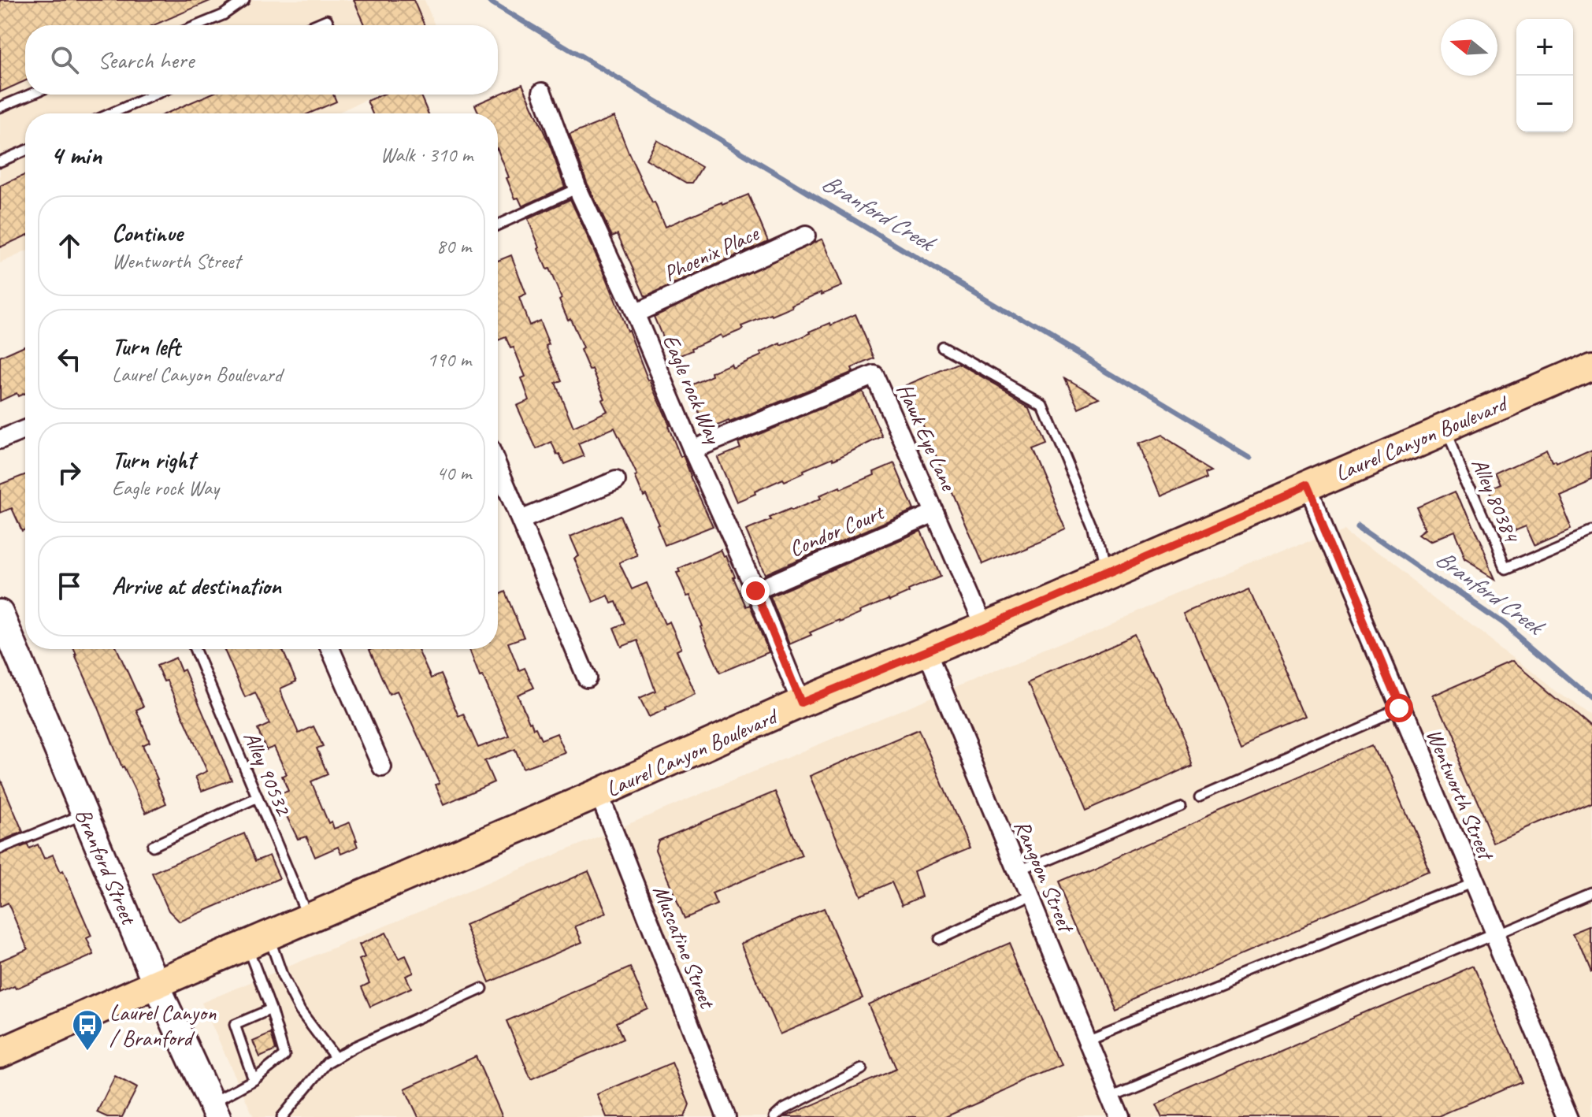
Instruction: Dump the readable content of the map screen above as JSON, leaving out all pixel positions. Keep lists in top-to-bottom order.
{
  "streets": {
    "main road": ["Laurel Canyon Boulevard", "Branford Street"],
    "street": [
      "Phoenix Place",
      "Eagle rock Way",
      "Hawk Eye Lane",
      "Condor Court",
      "Wentworth Street",
      "Rangoon Street",
      "Muscatine Street"
    ],
    "lane": ["Alley 80384", "Alley 90532"]
  },
  "crossings": [
    ["Phoenix Place", "Eagle rock Way"],
    ["Eagle rock Way", "Hawk Eye Lane"],
    ["Eagle rock Way", "Laurel Canyon Boulevard"],
    ["Eagle rock Way", "Condor Court"],
    ["Hawk Eye Lane", "Laurel Canyon Boulevard"],
    ["Hawk Eye Lane", "Condor Court"],
    ["Laurel Canyon Boulevard", "Alley 80384"],
    ["Laurel Canyon Boulevard", "Alley 90532"],
    ["Laurel Canyon Boulevard", "Wentworth Street"],
    ["Laurel Canyon Boulevard", "Branford Street"],
    ["Laurel Canyon Boulevard", "Rangoon Street"],
    ["Laurel Canyon Boulevard", "Muscatine Street"]
  ],
  "water": ["Branford Creek"],
  "places": {
    "bus stop": ["Laurel Canyon / Branford"]
  },
  "north": "left",
  "page": {
    "map_buttons": ["+", "−"],
    "search": "Search here",
    "heading": ["4 min", "Walk · 310 m"],
    "list": [
      ["Continue", "Wentworth Street", "80 m"],
      ["Turn left", "Laurel Canyon Boulevard", "190 m"],
      ["Turn right", "Eagle rock Way", "40 m"],
      "Arrive at destination"
    ]
  }
}
